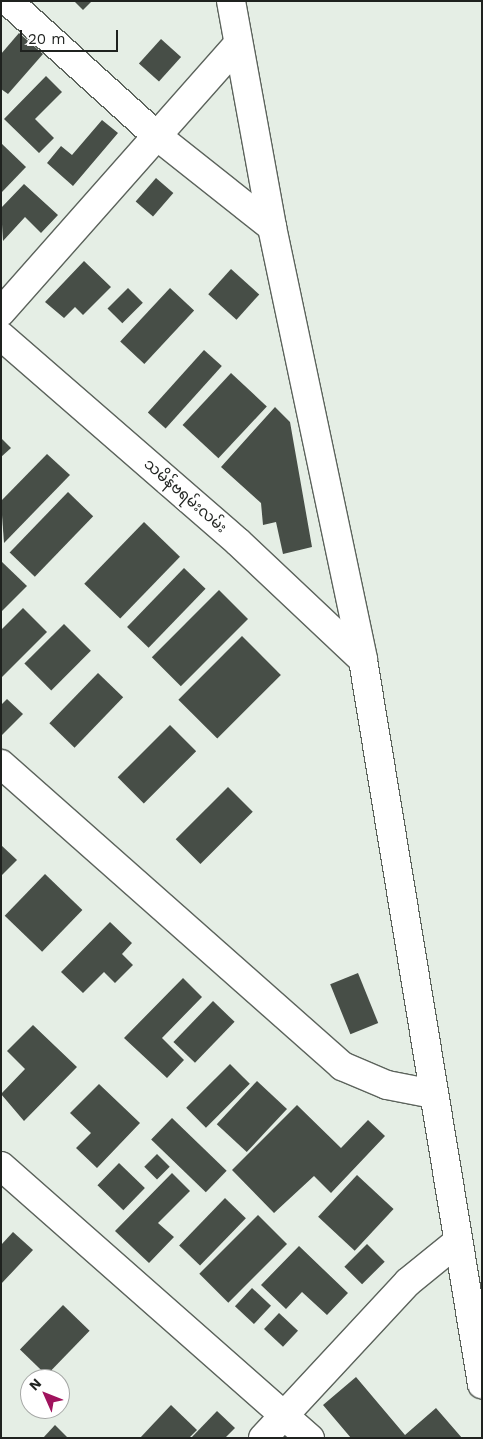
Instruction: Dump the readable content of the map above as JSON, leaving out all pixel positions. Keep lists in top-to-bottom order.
{
  "streets": {
    "street": ["သမိန်ဗရမ်းလမ်း"]
  },
  "scale_bar": "20 m",
  "north": "top left"
}
